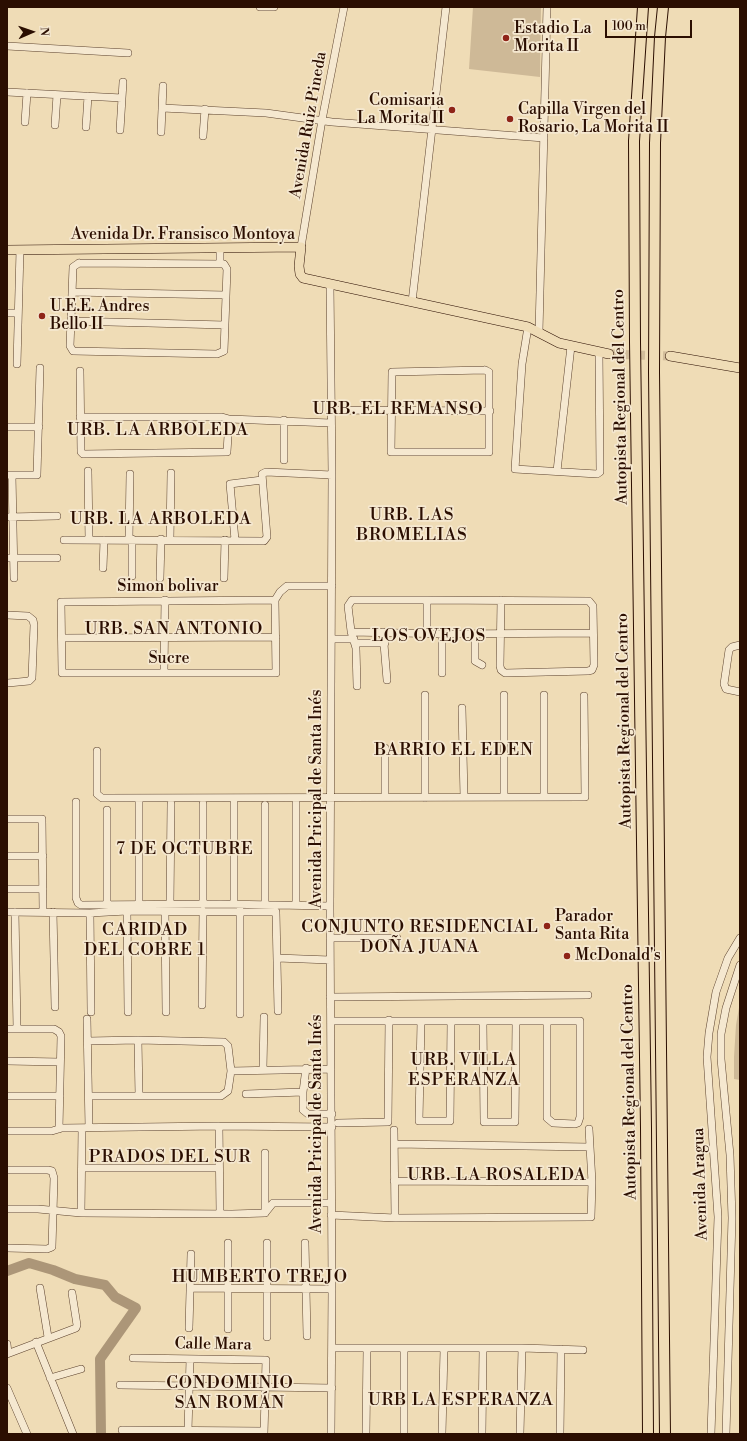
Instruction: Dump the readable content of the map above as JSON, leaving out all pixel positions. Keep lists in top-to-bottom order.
{
  "streets": {
    "highway": ["Autopista Regional del Centro"],
    "main road": ["Avenida Dr. Fransisco Montoya"],
    "street": [
      "Avenida Ruiz Pineda",
      "Simon bolivar",
      "Sucre",
      "Avenida Pricipal de Santa Inés",
      "Avenida Aragua",
      "Calle Mara"
    ]
  },
  "crossings": [
    ["Avenida Ruiz Pineda", "Avenida Dr. Fransisco Montoya"],
    ["Avenida Dr. Fransisco Montoya", "Avenida Pricipal de Santa Inés"],
    ["Simon bolivar", "Sucre"]
  ],
  "districts": [
    "URB. EL REMANSO",
    "URB. LA ARBOLEDA",
    "URB. LAS BROMELIAS",
    "URB. LA ARBOLEDA",
    "URB. SAN ANTONIO",
    "LOS OVEJOS",
    "BARRIO EL EDEN",
    "7 DE OCTUBRE",
    "CONJUNTO RESIDENCIAL DOÑA JUANA",
    "CARIDAD DEL COBRE 1",
    "URB. VILLA ESPERANZA",
    "PRADOS DEL SUR",
    "URB. LA ROSALEDA",
    "HUMBERTO TREJO",
    "CONDOMINIO SAN ROMÁN",
    "URB LA ESPERANZA"
  ],
  "places": [
    "Estadio La Morita II",
    "Comisaria La Morita II",
    "Capilla Virgen del Rosario, La Morita II",
    "U.E.E. Andres Bello II",
    "Parador Santa Rita",
    "McDonald's"
  ],
  "scale_bar": "100 m",
  "north": "right"
}
